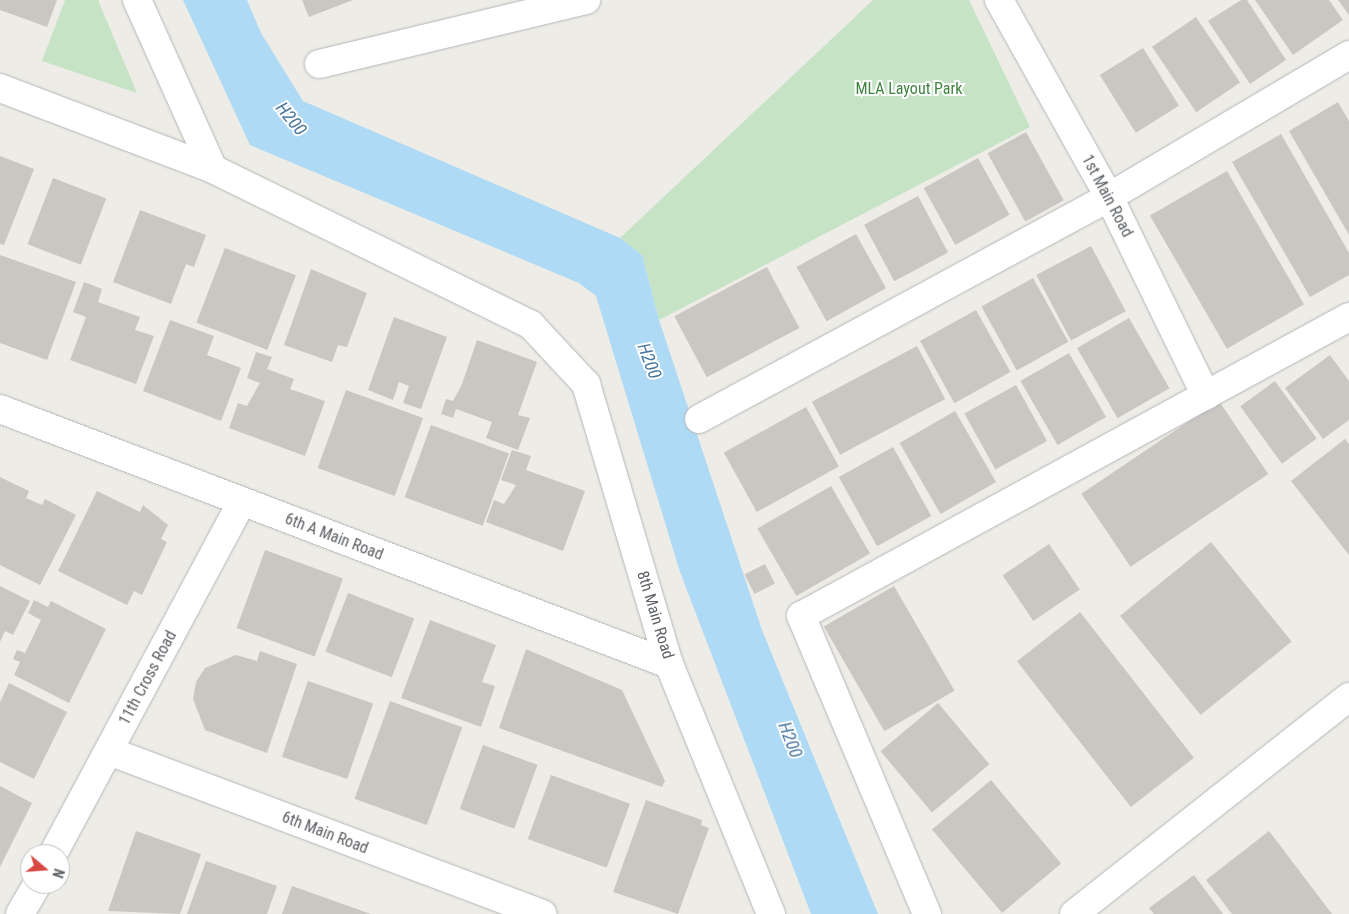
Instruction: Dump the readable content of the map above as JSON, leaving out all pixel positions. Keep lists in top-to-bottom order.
{
  "streets": {
    "street": [
      "1st Main Road",
      "6th A Main Road",
      "8th Main Road",
      "11th Cross Road",
      "6th Main Road"
    ]
  },
  "crossings": [
    ["6th A Main Road", "8th Main Road"],
    ["6th A Main Road", "11th Cross Road"],
    ["11th Cross Road", "6th Main Road"]
  ],
  "water": ["H200"],
  "parks": ["MLA Layout Park"],
  "north": "right"
}
